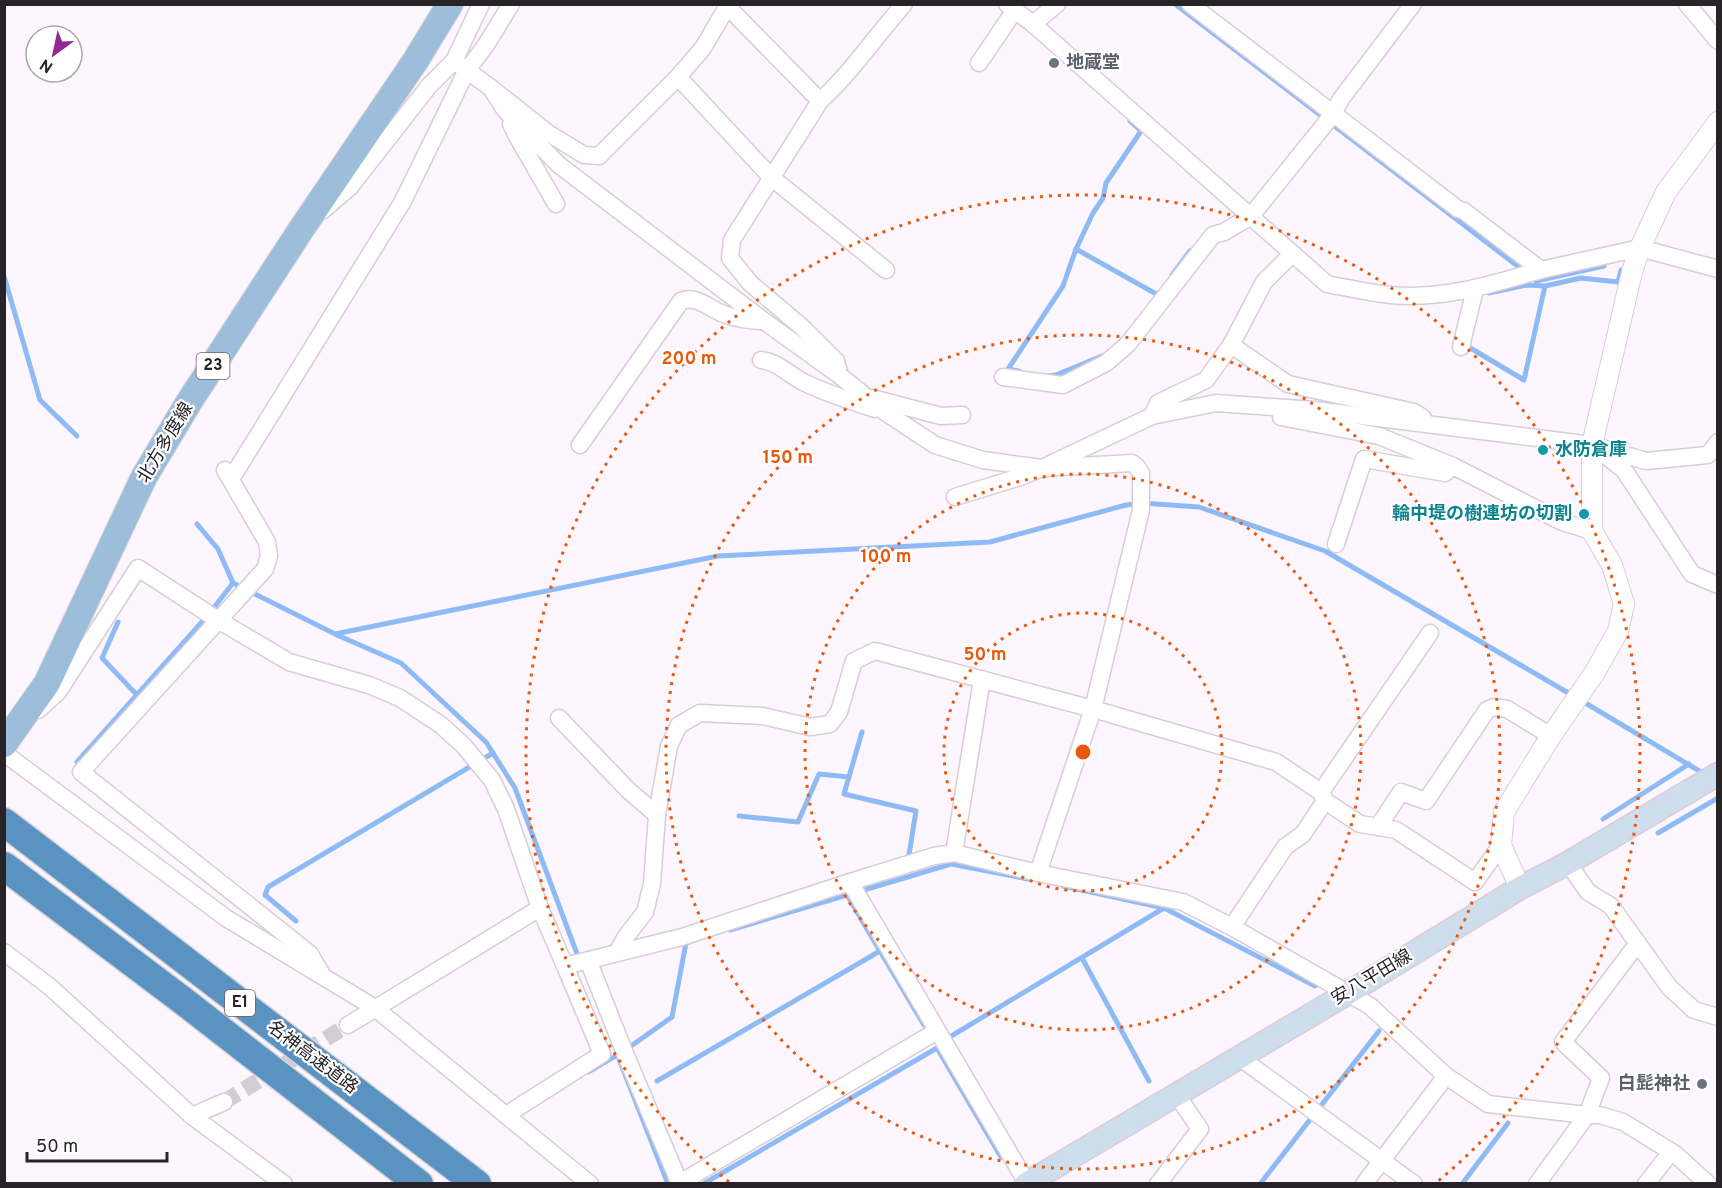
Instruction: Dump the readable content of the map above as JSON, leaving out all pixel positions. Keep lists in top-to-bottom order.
{
  "streets": {
    "highway": ["E1", "名神高速道路"],
    "main road": ["23", "北方多度線", "安八平田線"]
  },
  "places": [
    "地蔵堂",
    "水防倉庫",
    "輪中堤の樹連坊の切割",
    "白髭神社"
  ],
  "scale_bar": "50 m",
  "north": "bottom left",
  "rings": [
    "200 m",
    "150 m",
    "100 m",
    "50 m"
  ]
}
